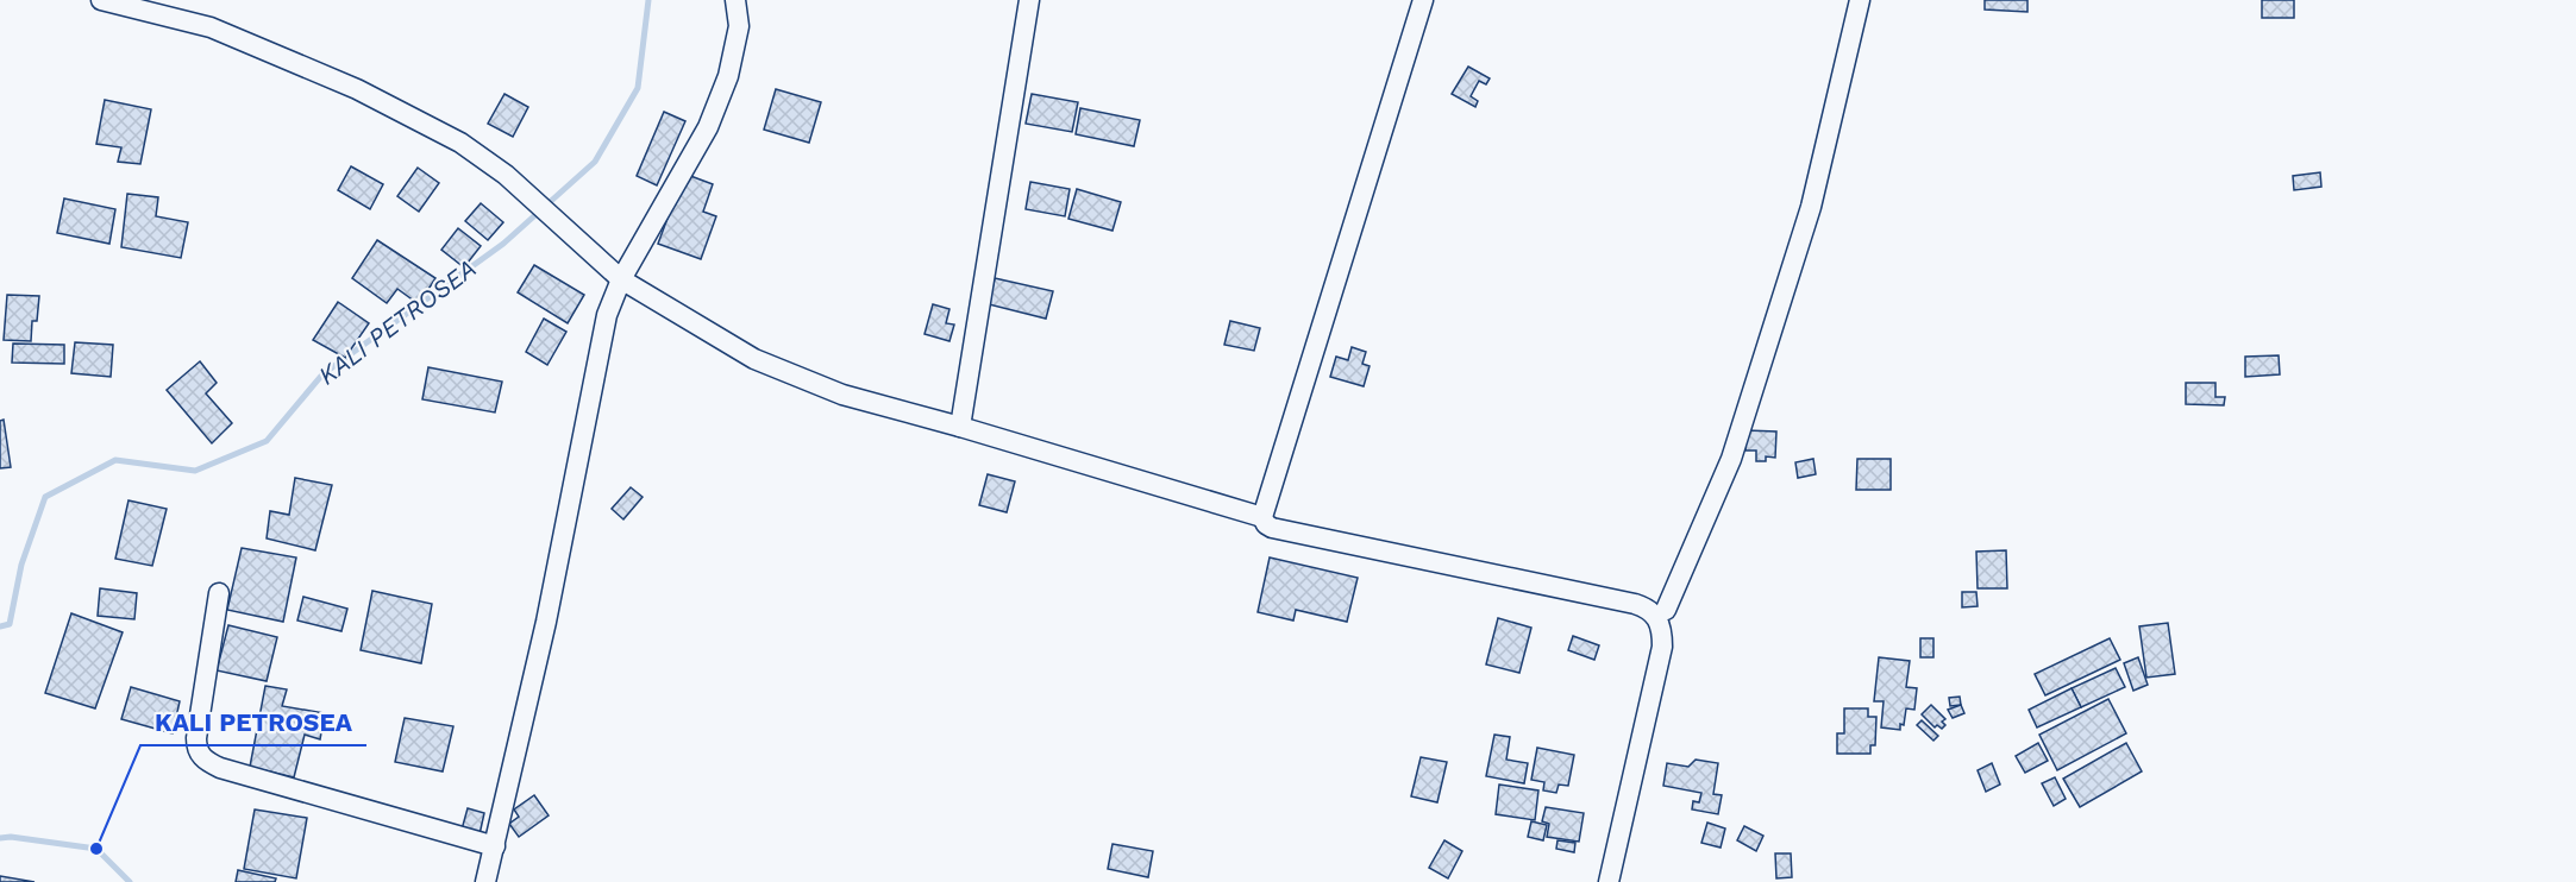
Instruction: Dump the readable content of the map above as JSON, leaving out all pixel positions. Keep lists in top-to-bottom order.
{
  "water": ["KALI PETROSEA"],
  "places": ["KALI PETROSEA"]
}
